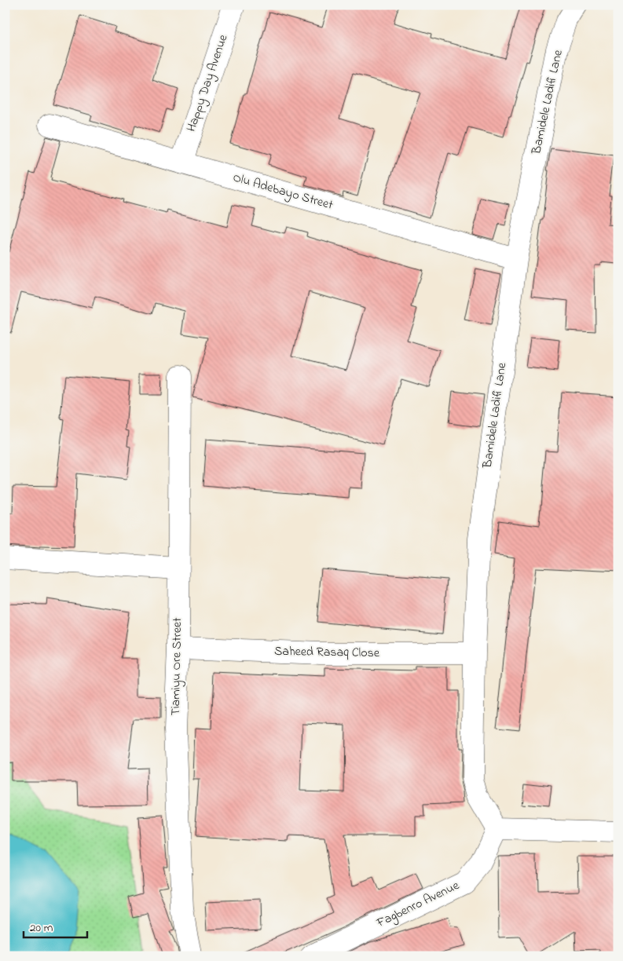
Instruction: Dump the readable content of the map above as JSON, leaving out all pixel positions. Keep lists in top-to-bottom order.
{
  "streets": {
    "street": [
      "Happy Day Avenue",
      "Bamidele Ladifi Lane",
      "Olu Adebayo Street",
      "Saheed Rasaq Close",
      "Tiamiyu Ore Street",
      "Fagbenro Avenue"
    ]
  },
  "crossings": [
    ["Happy Day Avenue", "Olu Adebayo Street"],
    ["Bamidele Ladifi Lane", "Olu Adebayo Street"],
    ["Bamidele Ladifi Lane", "Saheed Rasaq Close"],
    ["Bamidele Ladifi Lane", "Fagbenro Avenue"],
    ["Saheed Rasaq Close", "Tiamiyu Ore Street"]
  ],
  "scale_bar": "20 m"
}
